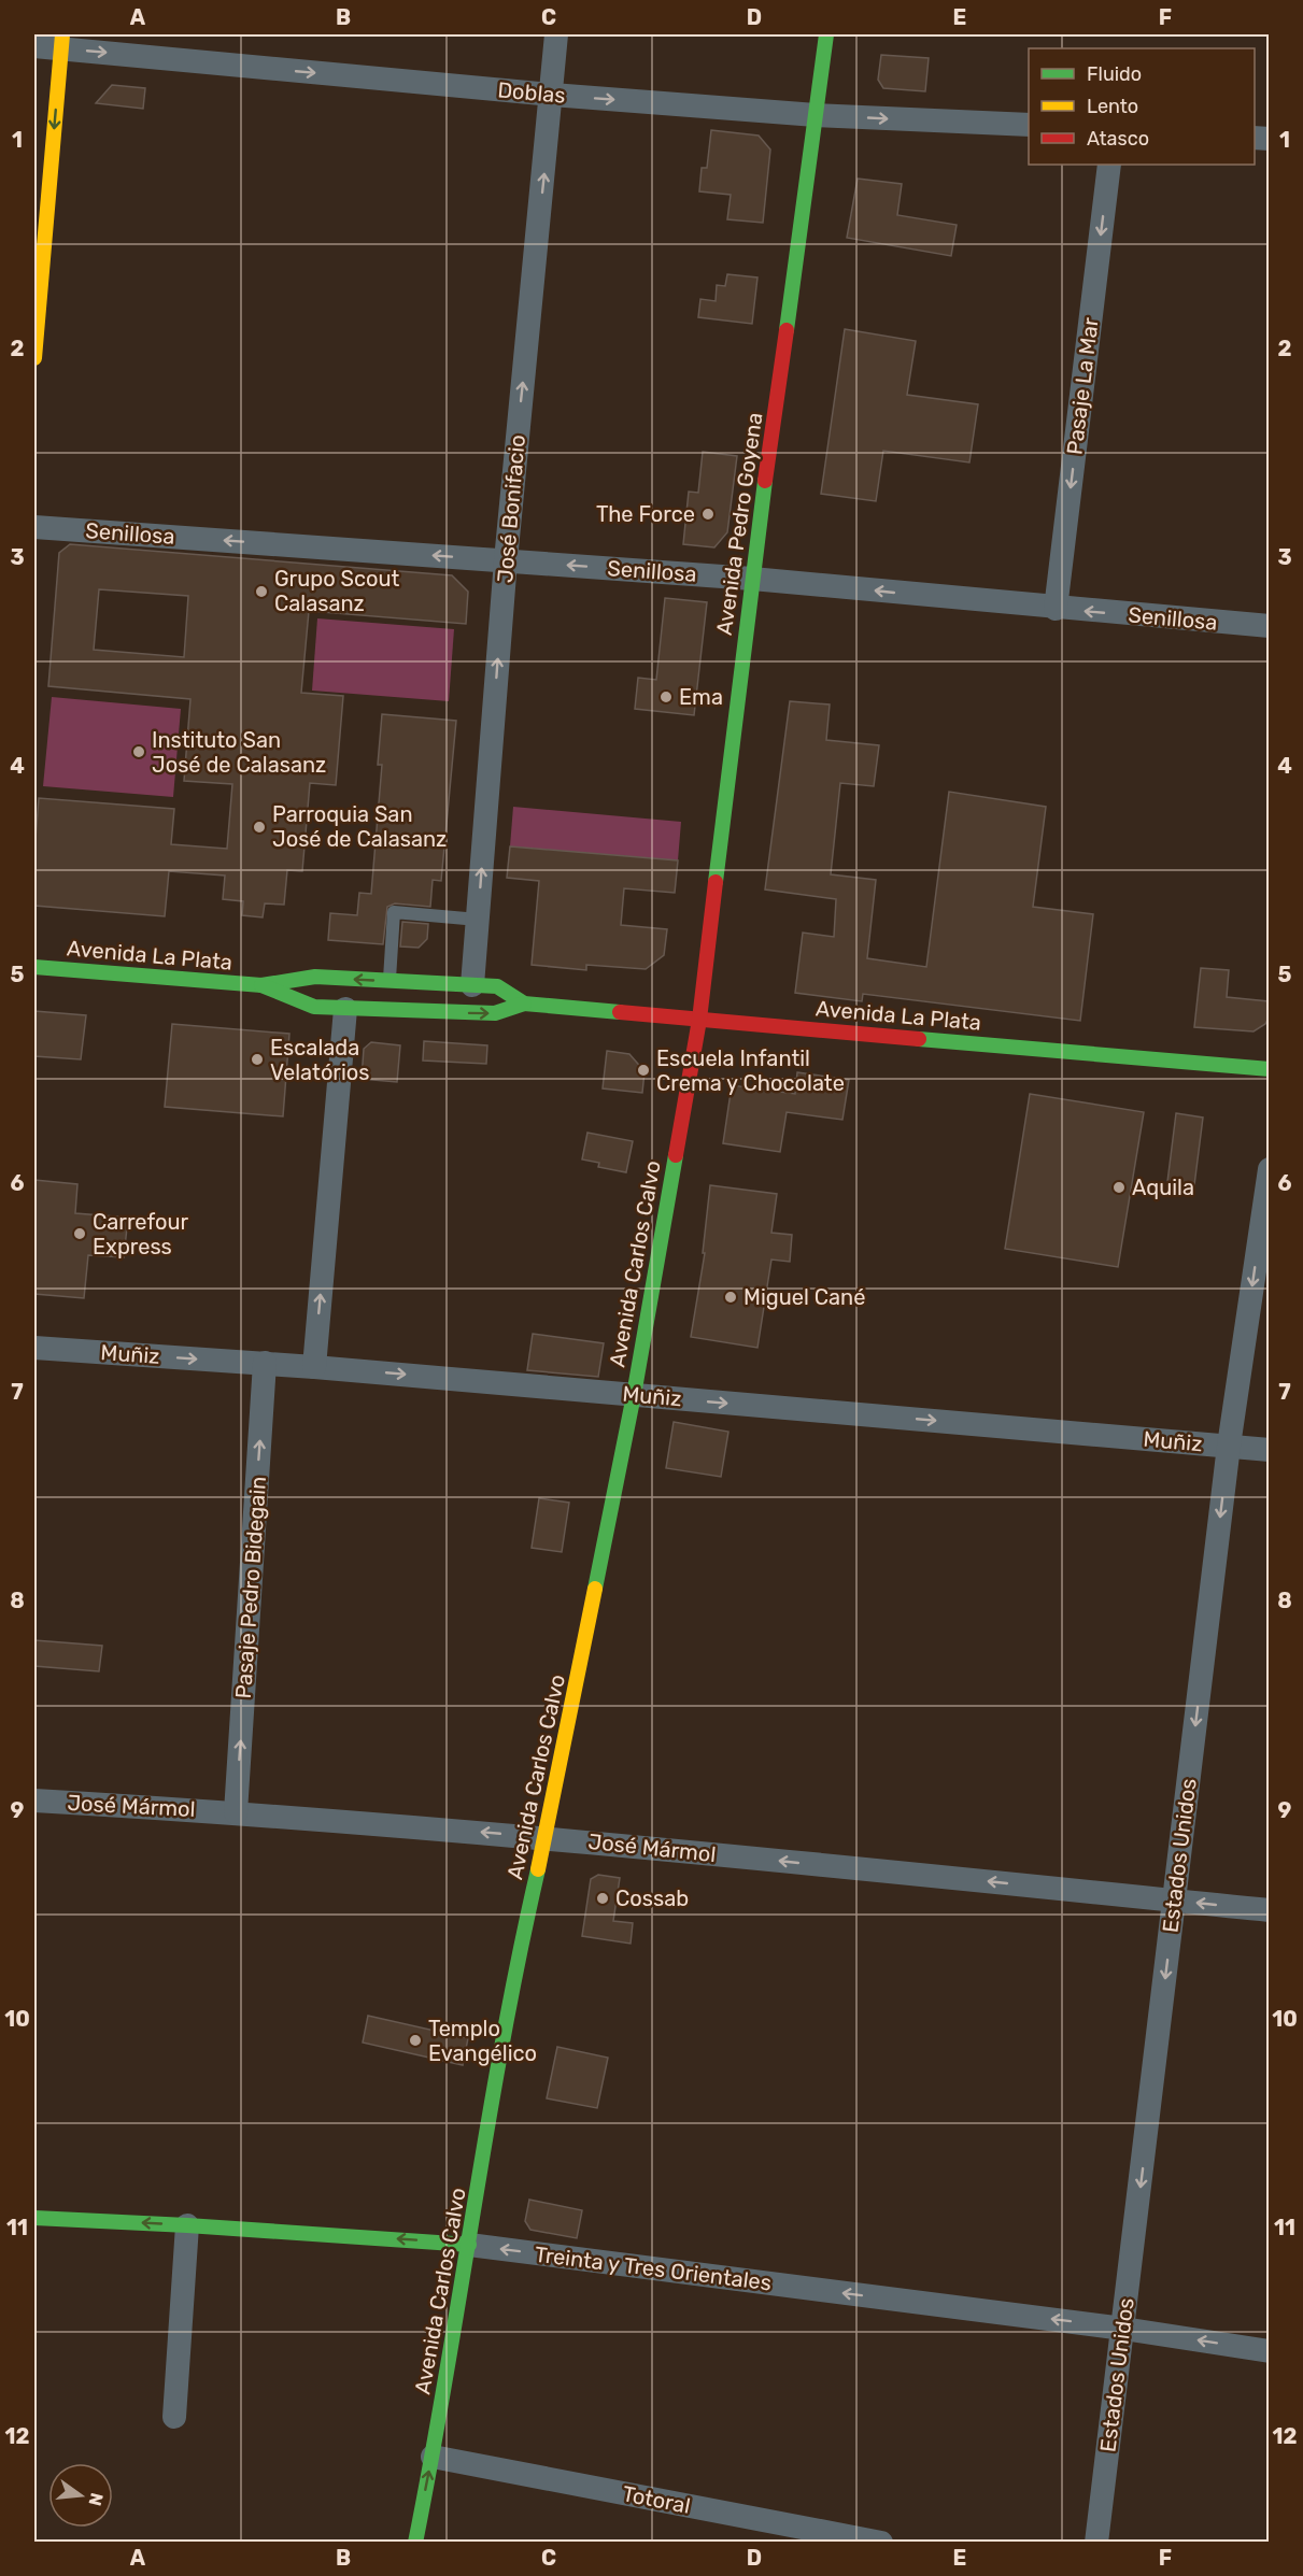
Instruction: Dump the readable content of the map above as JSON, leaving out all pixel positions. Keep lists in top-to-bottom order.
{
  "streets": {
    "main road": [
      "Avenida Pedro Goyena",
      "Avenida La Plata",
      "Avenida Carlos Calvo",
      "Treinta y Tres Orientales"
    ],
    "street": [
      "Doblas",
      "Pasaje La Mar",
      "José Bonifacio",
      "Senillosa",
      "Muñiz",
      "Pasaje Pedro Bidegain",
      "José Mármol",
      "Estados Unidos",
      "Totoral"
    ]
  },
  "crossings": [
    ["Doblas", "José Bonifacio"],
    ["Doblas", "Avenida Pedro Goyena"],
    ["Pasaje La Mar", "Senillosa"],
    ["José Bonifacio", "Senillosa"],
    ["José Bonifacio", "Avenida La Plata"],
    ["Avenida Pedro Goyena", "Senillosa"],
    ["Avenida Pedro Goyena", "Avenida La Plata"],
    ["Avenida Pedro Goyena", "Avenida Carlos Calvo"],
    ["Avenida La Plata", "Avenida Carlos Calvo"],
    ["Avenida Carlos Calvo", "Muñiz"],
    ["Avenida Carlos Calvo", "José Mármol"],
    ["Avenida Carlos Calvo", "Treinta y Tres Orientales"],
    ["Avenida Carlos Calvo", "Totoral"],
    ["Muñiz", "Pasaje Pedro Bidegain"],
    ["Muñiz", "Estados Unidos"],
    ["Pasaje Pedro Bidegain", "José Mármol"],
    ["José Mármol", "Estados Unidos"],
    ["Estados Unidos", "Treinta y Tres Orientales"]
  ],
  "one_way": [
    "Doblas",
    "Pasaje La Mar",
    "José Bonifacio",
    "Senillosa",
    "Muñiz",
    "Pasaje Pedro Bidegain",
    "José Mármol",
    "Estados Unidos",
    "Treinta y Tres Orientales"
  ],
  "places": [
    "The Force",
    "Grupo Scout Calasanz",
    "Ema",
    "Instituto San José de Calasanz",
    "Parroquia San José de Calasanz",
    "Escalada Velatórios",
    "Escuela Infantil Crema y Chocolate",
    "Aquila",
    "Carrefour Express",
    "Miguel Cané",
    "Cossab",
    "Templo Evangélico"
  ],
  "legend": ["Fluido", "Lento", "Atasco"],
  "north": "right",
  "grid": {
    "columns": [
      "A",
      "B",
      "C",
      "D",
      "E",
      "F"
    ],
    "rows": [
      "1",
      "2",
      "3",
      "4",
      "5",
      "6",
      "7",
      "8",
      "9",
      "10",
      "11",
      "12"
    ]
  }
}
